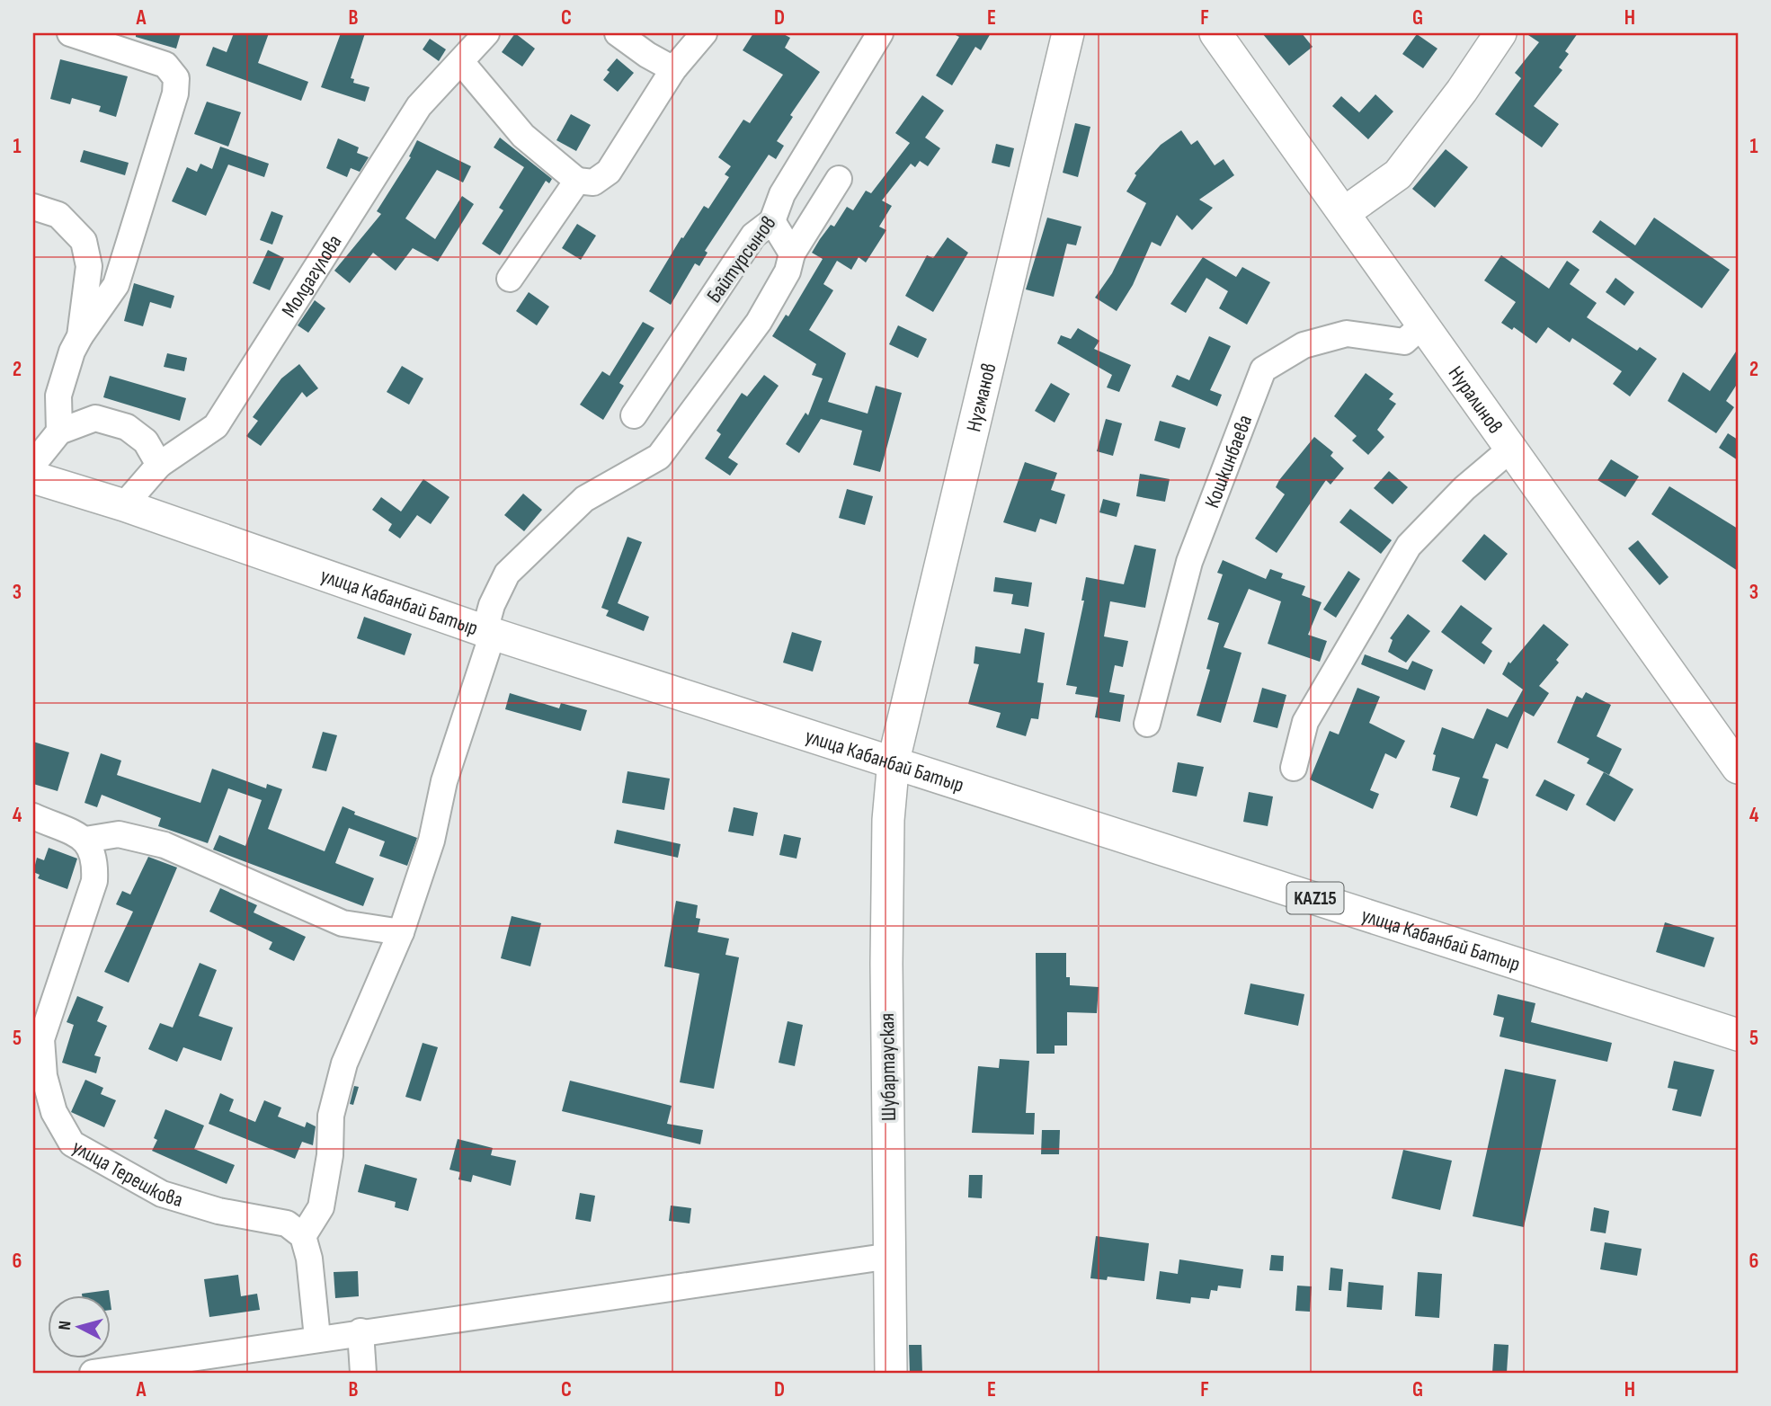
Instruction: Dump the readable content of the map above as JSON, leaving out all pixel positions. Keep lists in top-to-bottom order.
{
  "streets": {
    "main road": [
      "Нугманов",
      "Нуралинов",
      "улица Кабанбай Батыр",
      "KAZ15",
      "Шубартауская"
    ],
    "street": [
      "Байтурсынов",
      "Молдагулова",
      "Кошкинбаева",
      "улица Терешкова"
    ]
  },
  "crossings": [
    ["Молдагулова", "улица Кабанбай Батыр"],
    ["Нугманов", "улица Кабанбай Батыр"],
    ["Нугманов", "Шубартауская"],
    ["Нуралинов", "Кошкинбаева"],
    ["улица Кабанбай Батыр", "Шубартауская"]
  ],
  "north": "left",
  "grid": {
    "columns": [
      "A",
      "B",
      "C",
      "D",
      "E",
      "F",
      "G",
      "H"
    ],
    "rows": [
      "1",
      "2",
      "3",
      "4",
      "5",
      "6"
    ]
  }
}
